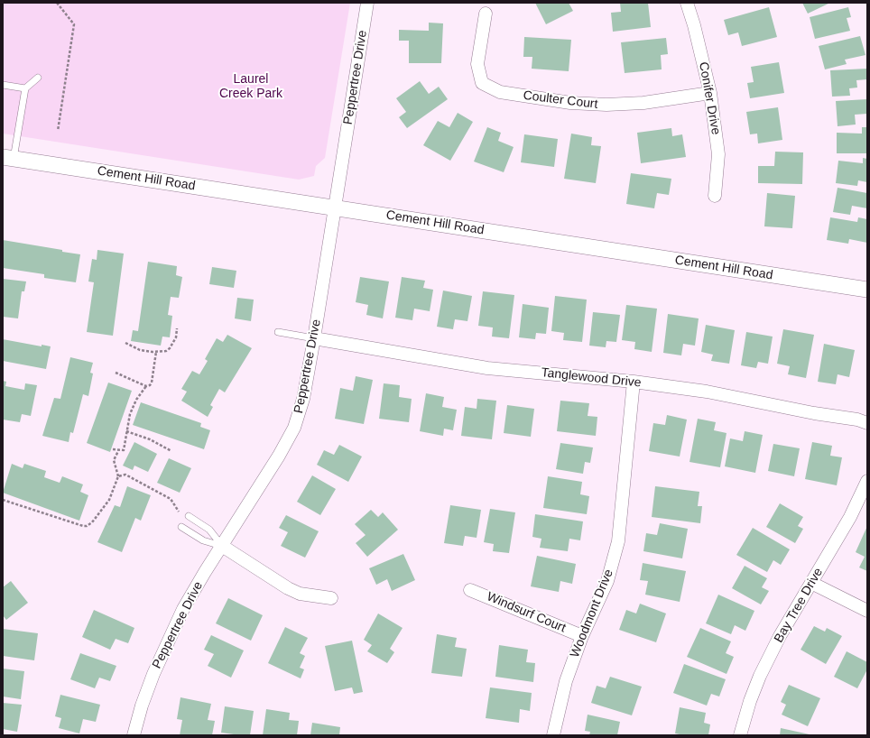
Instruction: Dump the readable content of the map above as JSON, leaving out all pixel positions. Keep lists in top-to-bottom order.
{
  "streets": {
    "street": [
      "Peppertree Drive",
      "Conifer Drive",
      "Coulter Court",
      "Cement Hill Road",
      "Tanglewood Drive",
      "Bay Tree Drive",
      "Windsurf Court",
      "Woodmont Drive"
    ]
  },
  "crossings": [
    ["Peppertree Drive", "Cement Hill Road"],
    ["Peppertree Drive", "Tanglewood Drive"],
    ["Conifer Drive", "Coulter Court"],
    ["Tanglewood Drive", "Woodmont Drive"],
    ["Windsurf Court", "Woodmont Drive"]
  ],
  "parks": ["Laurel Creek Park"]
}
